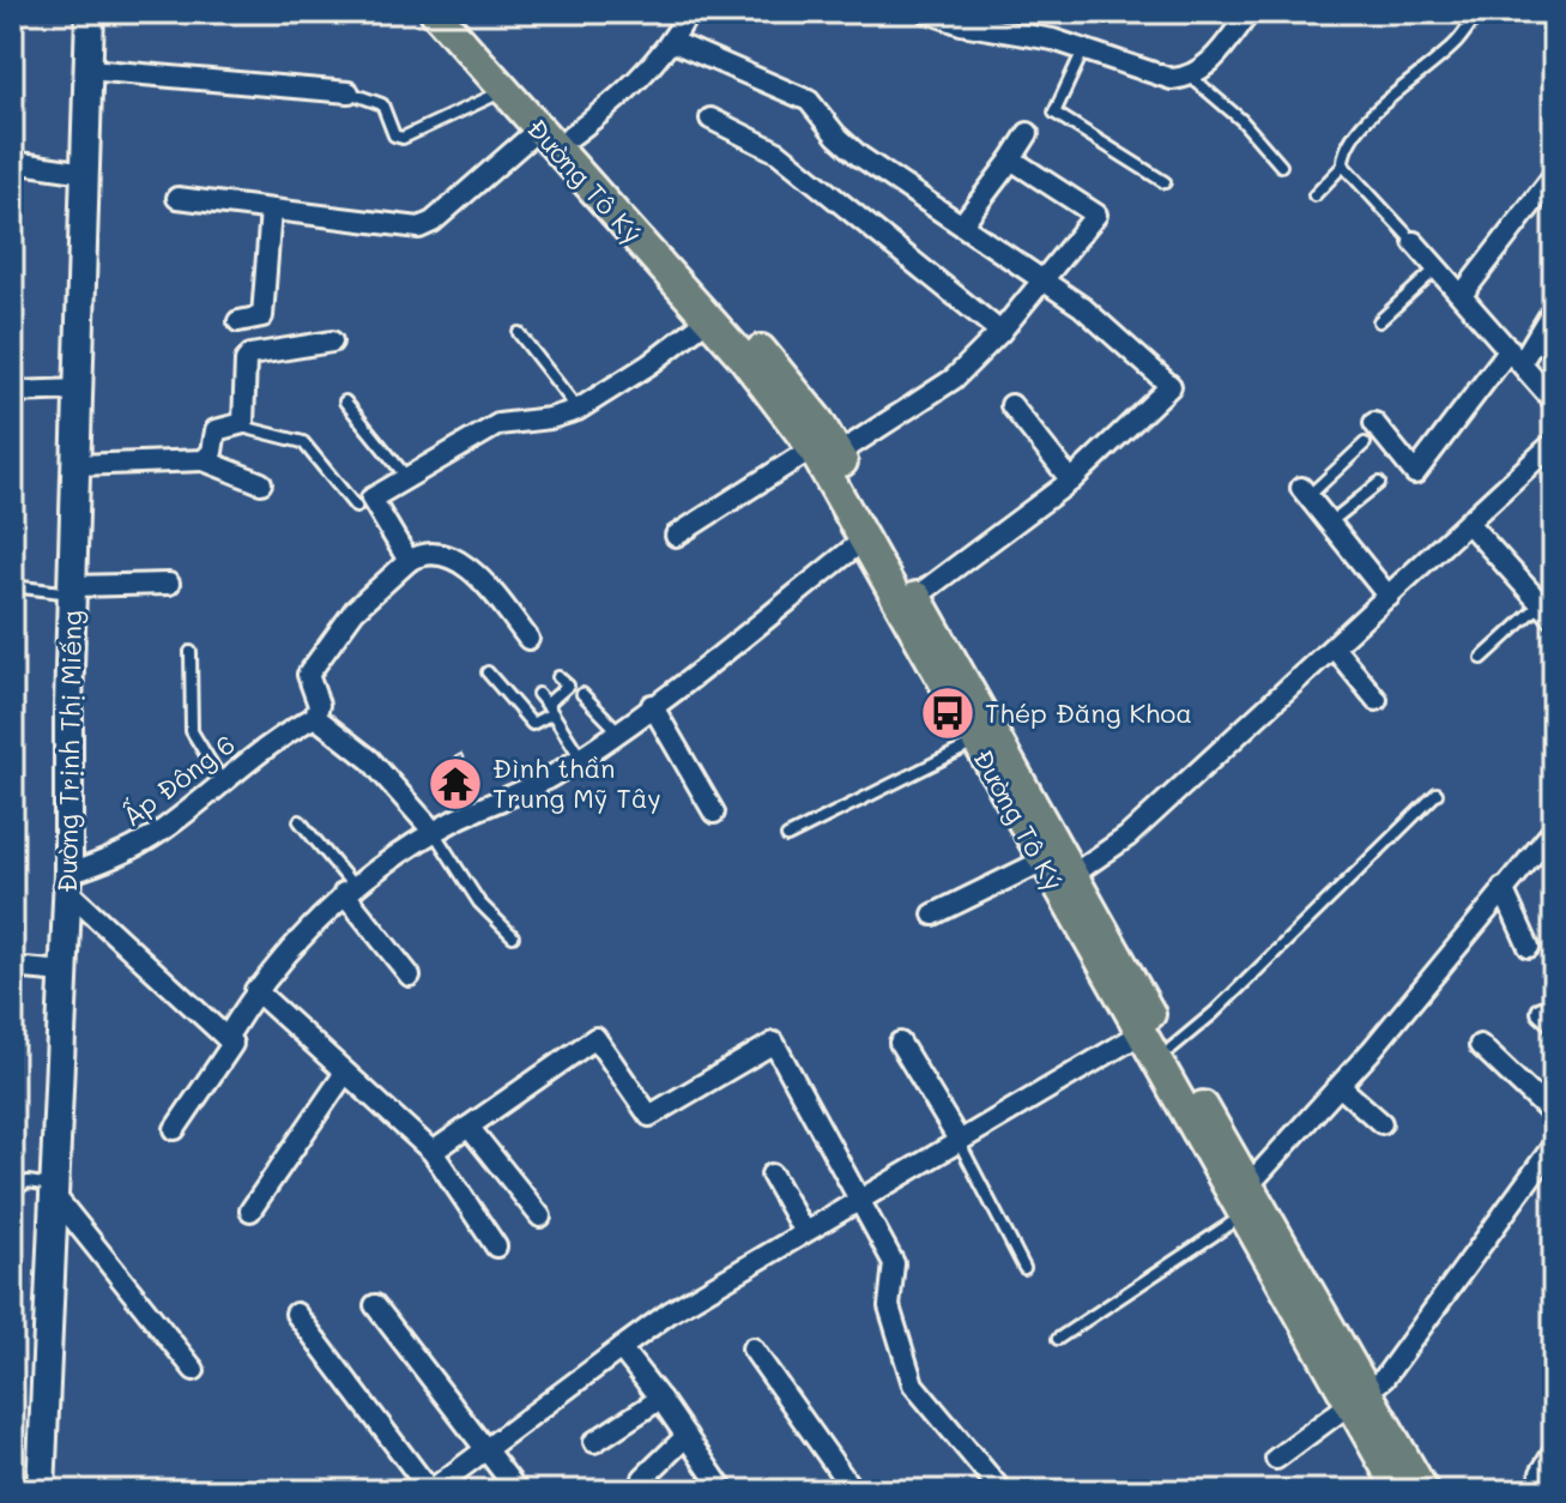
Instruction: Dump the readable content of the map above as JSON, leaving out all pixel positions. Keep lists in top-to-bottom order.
{
  "streets": {
    "main road": ["Đường Tô Ký", "Đường Trịnh Thị Miếng"],
    "street": ["Ấp Đông 6"]
  },
  "crossings": [
    ["Đường Trịnh Thị Miếng", "Ấp Đông 6"]
  ],
  "places": {
    "bus stop": ["Thép Đăng Khoa"],
    "temple": ["Đình thần Trung Mỹ Tây"]
  }
}
